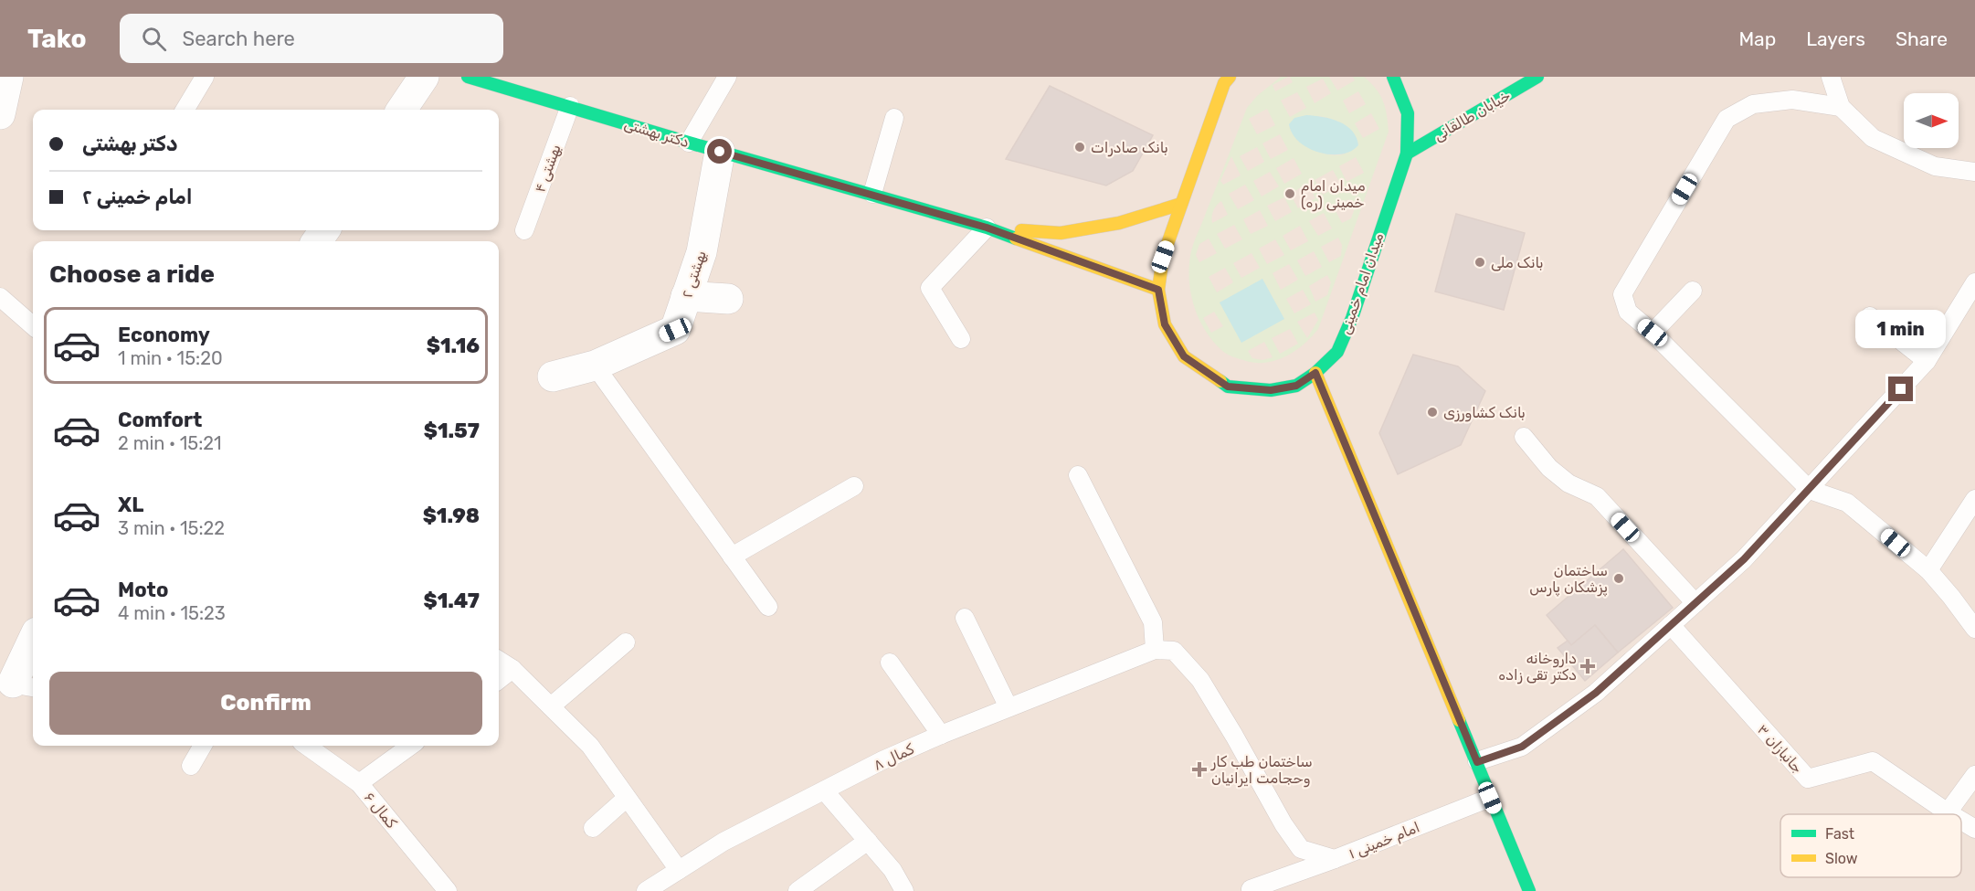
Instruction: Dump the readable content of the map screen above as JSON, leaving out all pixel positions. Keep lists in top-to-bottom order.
{
  "streets": {
    "main road": ["خیابان طالقانی", "دکتر بهشتی", "میدان امام خمینی"],
    "street": ["بهشتی ۲"],
    "lane": [
      "بهشتی ۴",
      "جانبازان ۳",
      "کمال ۸",
      "کمال ۶",
      "امام خمینی ۱"
    ]
  },
  "crossings": [
    ["خیابان طالقانی", "میدان امام خمینی"],
    ["دکتر بهشتی", "بهشتی ۴"],
    ["دکتر بهشتی", "بهشتی ۲"],
    ["دکتر بهشتی", "میدان امام خمینی"],
    ["کمال ۸", "امام خمینی ۱"]
  ],
  "places": {
    "other": [
      "بانک صادرات",
      "میدان امام خمینی (ره)",
      "بانک ملی",
      "بانک کشاورزی",
      "ساختمان پزشکان پارس"
    ],
    "health": ["داروخانه دکتر تقی زاده", "ساختمان طب کار و‌حجامت ایرانیان"]
  },
  "legend": ["Fast", "Slow"],
  "north": "right",
  "page": {
    "header": "Tako",
    "search": "Search here",
    "nav": ["Map", "Layers", "Share"],
    "banner": ["دکتر بهشتی", "امام خمینی ۲"],
    "heading": "Choose a ride",
    "list": [
      {
        "name": "Economy",
        "note": "1 min · 15:20",
        "value": "$1.16"
      },
      {
        "name": "Comfort",
        "note": "2 min · 15:21",
        "value": "$1.57"
      },
      {
        "name": "XL",
        "note": "3 min · 15:22",
        "value": "$1.98"
      },
      {
        "name": "Moto",
        "note": "4 min · 15:23",
        "value": "$1.47"
      }
    ],
    "bubble": "1 min",
    "buttons": "Confirm"
  }
}
